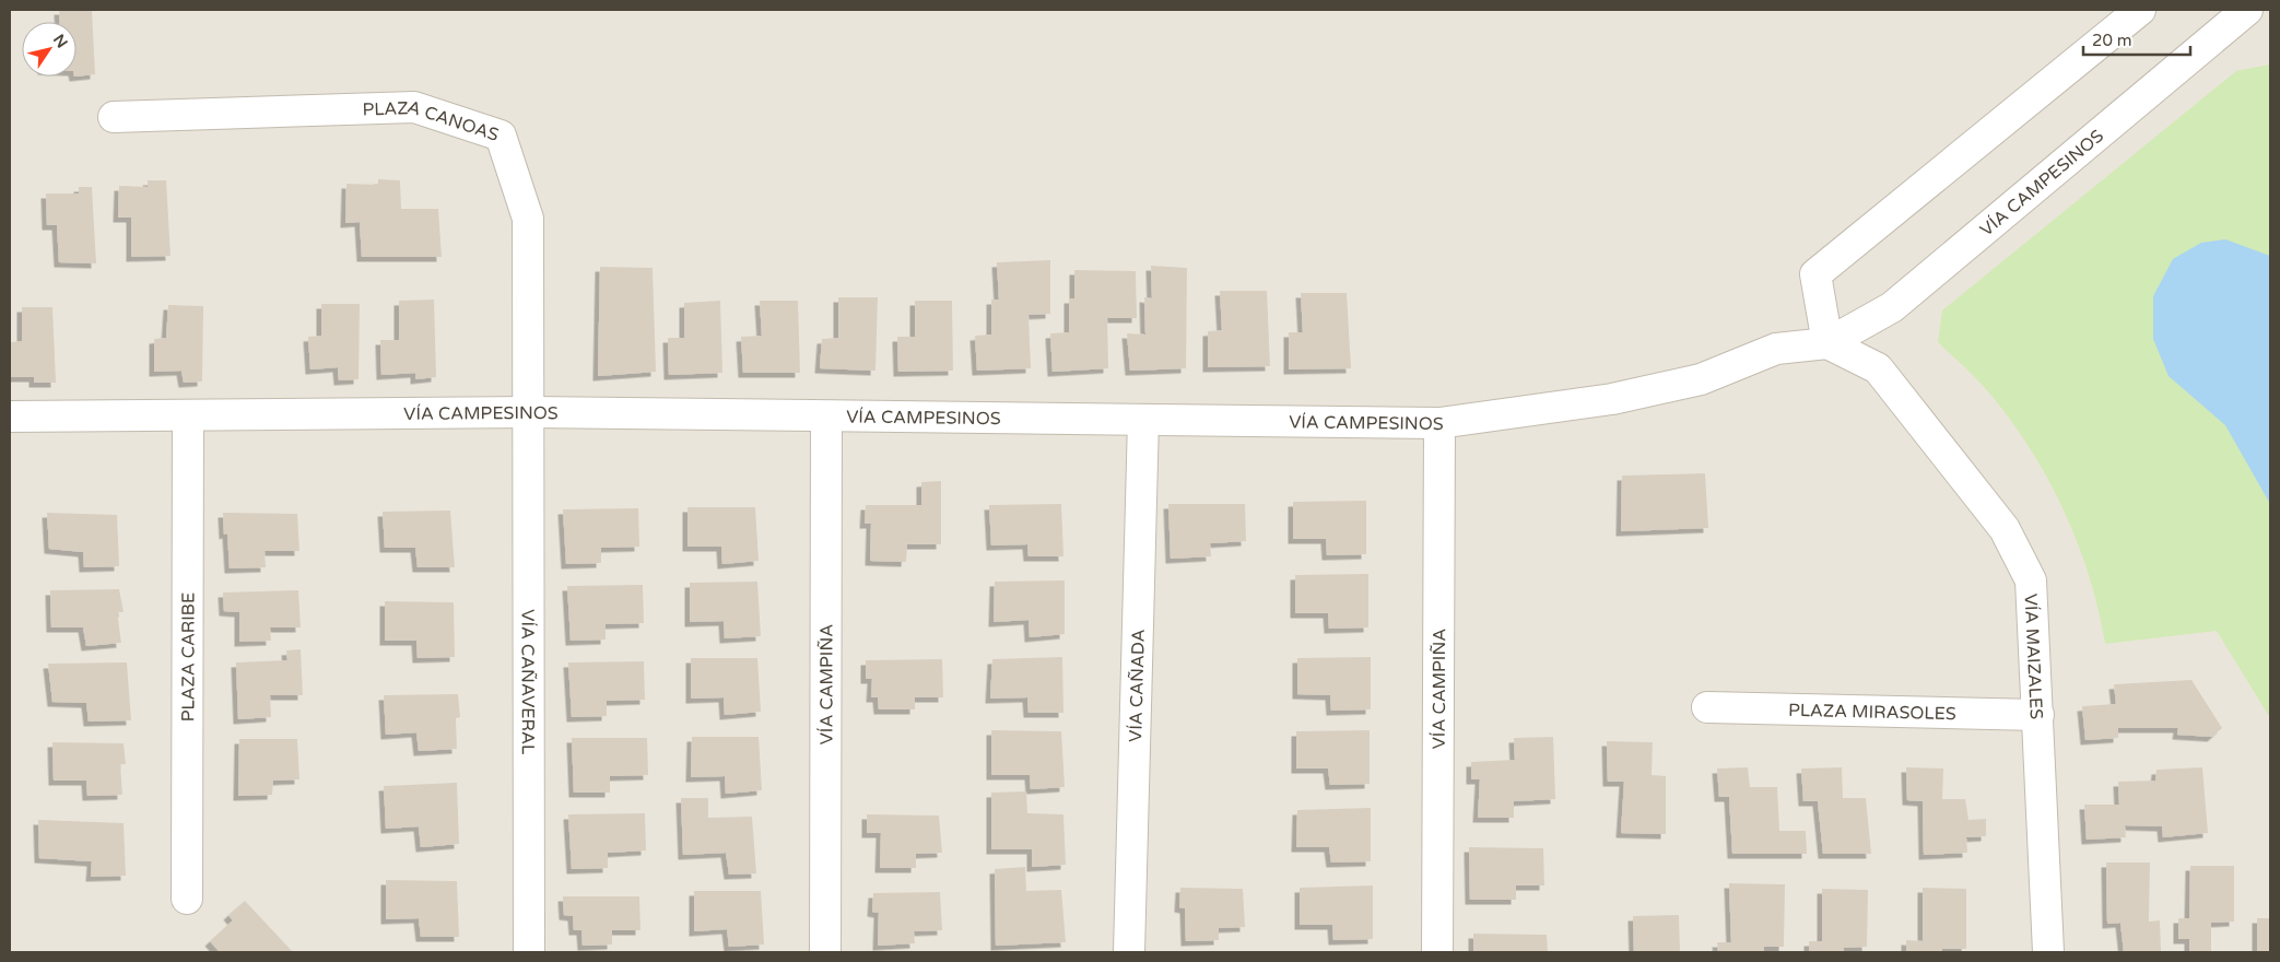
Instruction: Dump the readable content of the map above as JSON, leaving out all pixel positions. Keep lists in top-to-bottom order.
{
  "streets": {
    "street": [
      "PLAZA CANOAS",
      "VÍA CAMPESINOS",
      "VÍA MAIZALES",
      "PLAZA CARIBE",
      "VÍA CAÑAVERAL",
      "VÍA CAMPIÑA",
      "VÍA CAÑADA",
      "PLAZA MIRASOLES"
    ]
  },
  "crossings": [
    ["PLAZA CANOAS", "VÍA CAMPESINOS"],
    ["PLAZA CANOAS", "VÍA CAÑAVERAL"],
    ["VÍA CAMPESINOS", "VÍA MAIZALES"],
    ["VÍA CAMPESINOS", "PLAZA CARIBE"],
    ["VÍA CAMPESINOS", "VÍA CAÑAVERAL"],
    ["VÍA CAMPESINOS", "VÍA CAMPIÑA"],
    ["VÍA CAMPESINOS", "VÍA CAÑADA"],
    ["VÍA MAIZALES", "PLAZA MIRASOLES"]
  ],
  "scale_bar": "20 m",
  "north": "top right"
}
